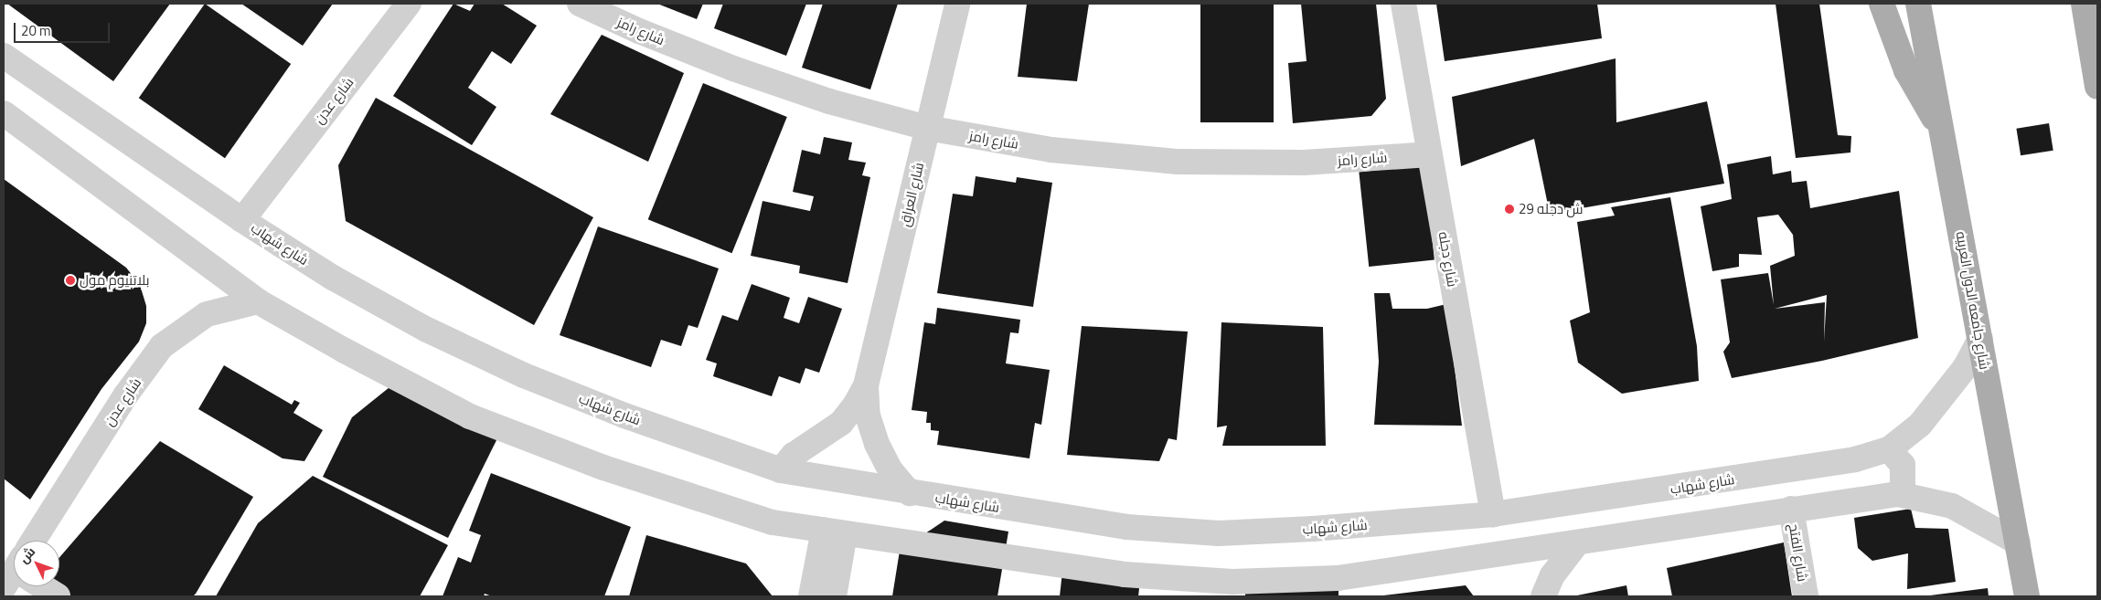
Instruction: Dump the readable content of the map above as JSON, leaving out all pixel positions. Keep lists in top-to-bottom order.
{
  "streets": {
    "main road": ["شارع جامعه الدول العربيه"],
    "street": [
      "شارع رامز",
      "شارع عدن",
      "شارع العراق",
      "شارع شهاب",
      "شارع دجله",
      "شارع الفتح"
    ]
  },
  "crossings": [
    ["شارع رامز", "شارع العراق"],
    ["شارع رامز", "شارع دجله"],
    ["شارع عدن", "شارع شهاب"],
    ["شارع العراق", "شارع شهاب"],
    ["شارع شهاب", "شارع دجله"],
    ["شارع شهاب", "شارع جامعه الدول العربيه"]
  ],
  "places": ["29 ش دجله", "بلاتنيوم مول"],
  "scale_bar": "20 m",
  "north": "top left"
}
